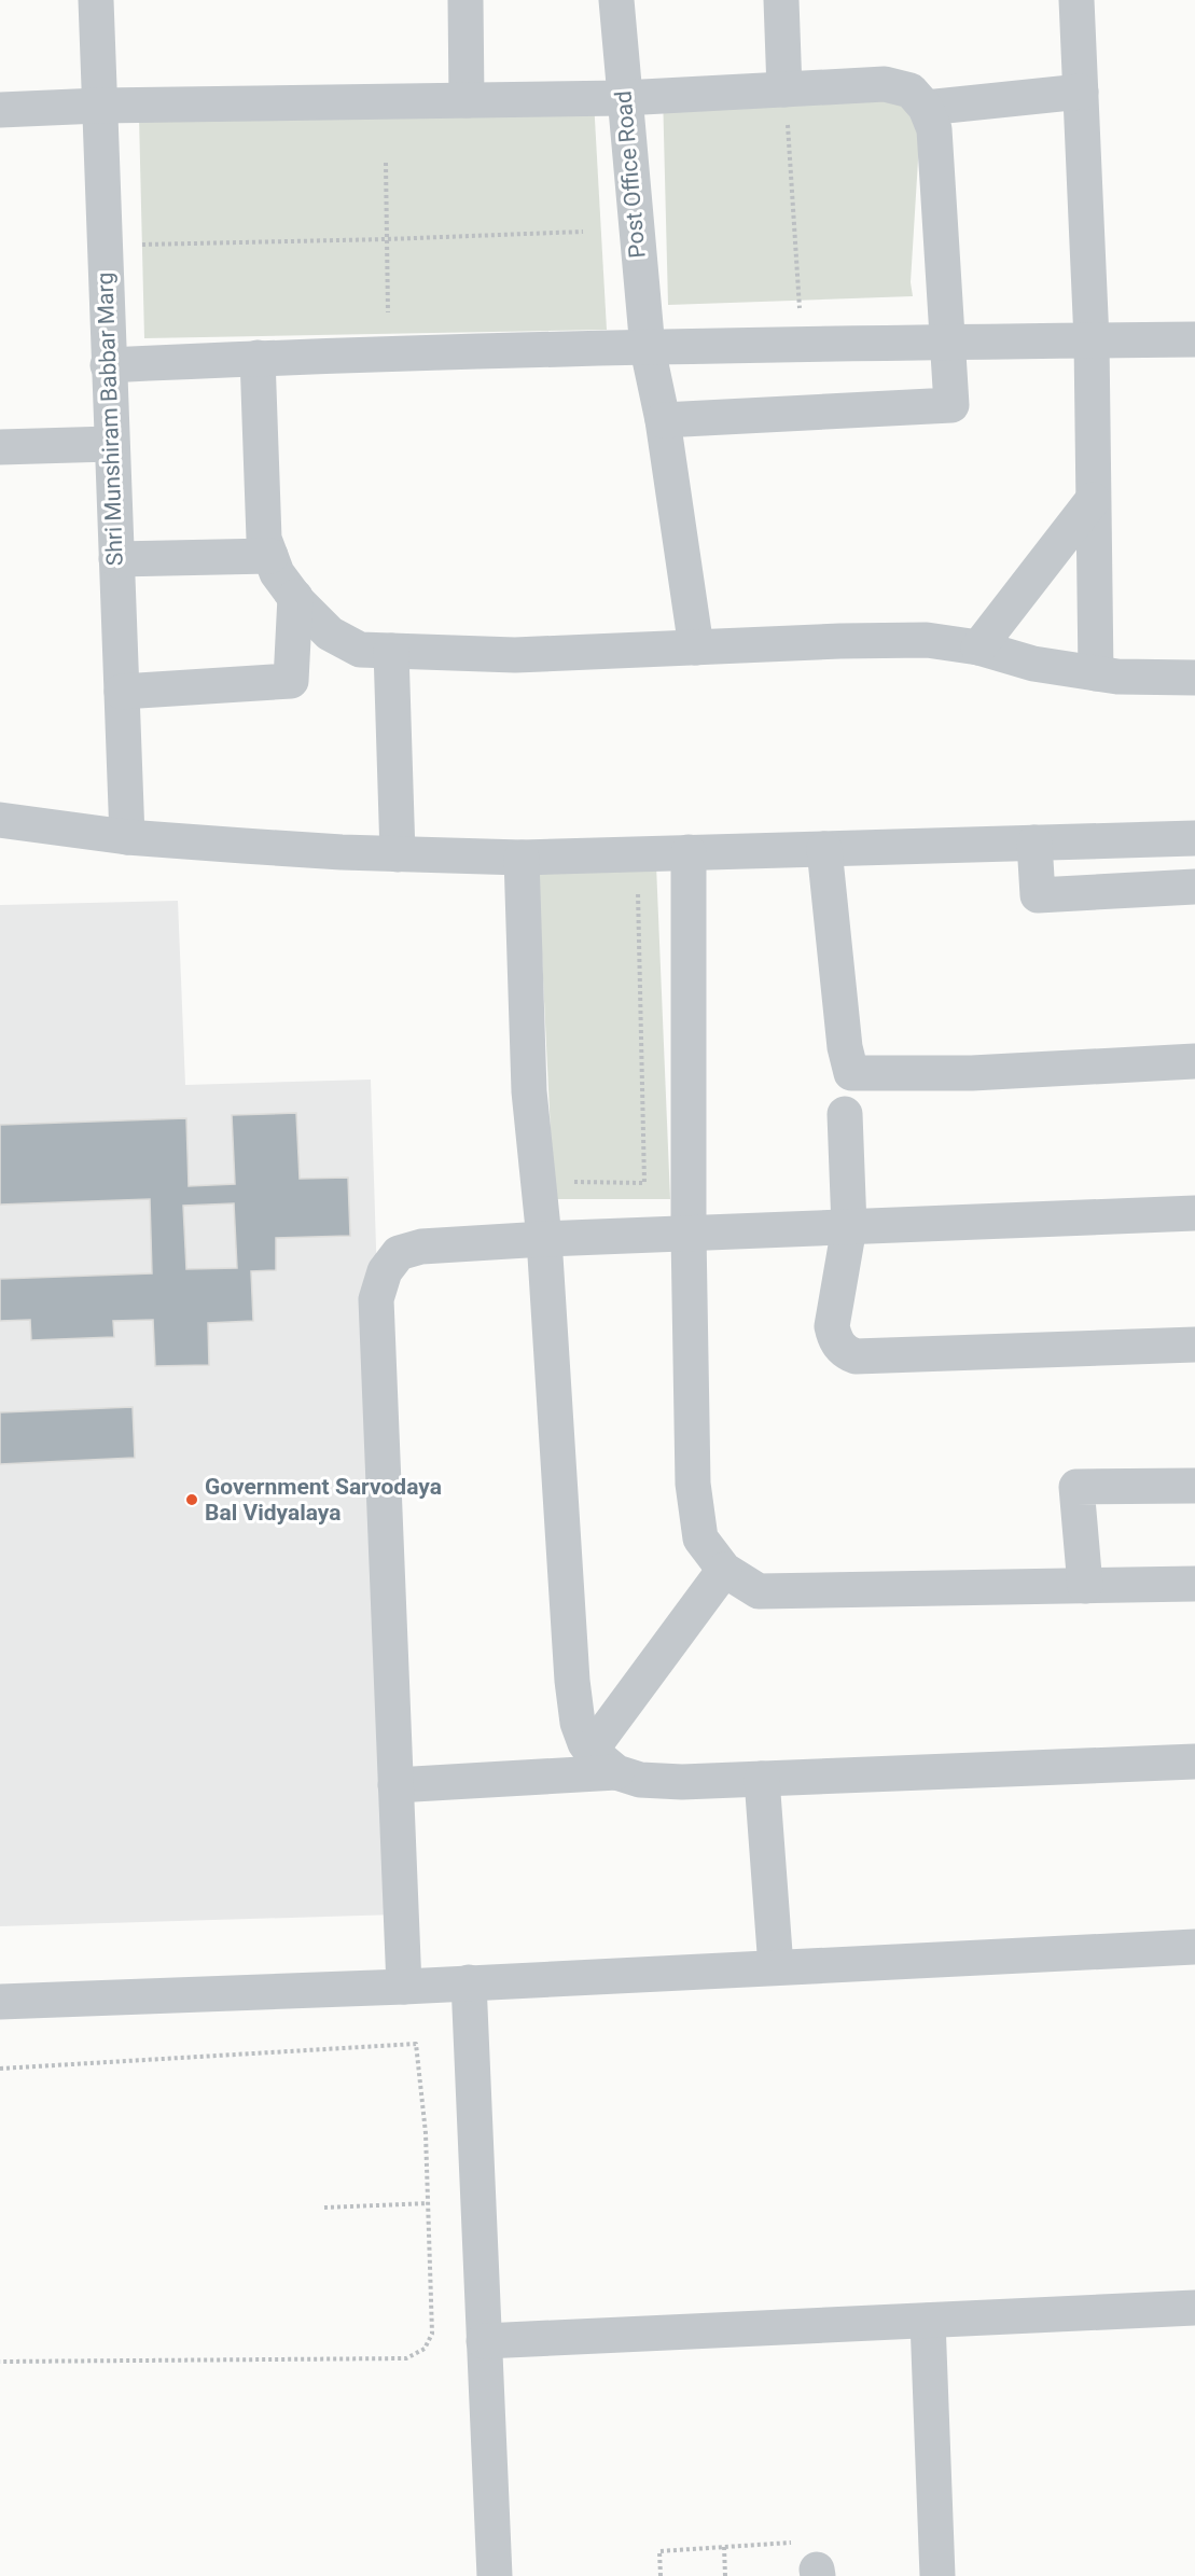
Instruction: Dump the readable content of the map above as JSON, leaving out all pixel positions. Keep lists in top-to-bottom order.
{
  "streets": {
    "street": ["Post Office Road", "Shri Munshiram Babbar Marg"]
  },
  "places": ["Government Sarvodaya Bal Vidyalaya"]
}
